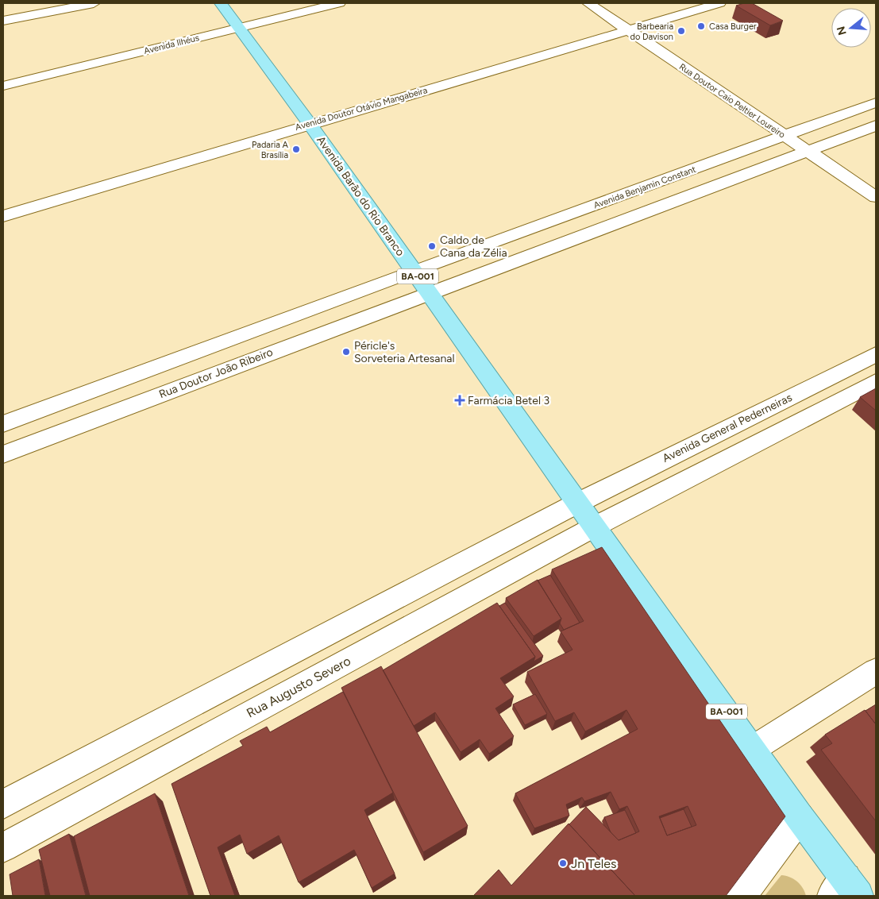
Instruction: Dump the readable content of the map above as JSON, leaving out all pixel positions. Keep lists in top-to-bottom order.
{
  "streets": {
    "main road": ["Avenida Barão do Rio Branco", "BA-001"],
    "street": [
      "Avenida Ilhéus",
      "Rua Doutor Caio Peltier Loureiro",
      "Avenida Doutor Otávio Mangabeira",
      "Avenida Benjamin Constant",
      "Rua Doutor João Ribeiro",
      "Avenida General Pederneiras",
      "Rua Augusto Severo"
    ]
  },
  "crossings": [
    ["Avenida Ilhéus", "Avenida Barão do Rio Branco"],
    ["Rua Doutor Caio Peltier Loureiro", "Avenida Doutor Otávio Mangabeira"],
    ["Rua Doutor Caio Peltier Loureiro", "Avenida Benjamin Constant"],
    ["Avenida Doutor Otávio Mangabeira", "Avenida Barão do Rio Branco"],
    ["Avenida Benjamin Constant", "Avenida Barão do Rio Branco"],
    ["Avenida Barão do Rio Branco", "BA-001"],
    ["Avenida Barão do Rio Branco", "Rua Doutor João Ribeiro"],
    ["Avenida Barão do Rio Branco", "Avenida General Pederneiras"],
    ["Avenida Barão do Rio Branco", "Rua Augusto Severo"],
    ["BA-001", "Rua Augusto Severo"]
  ],
  "places": {
    "other": [
      "Casa Burger",
      "Barbearia do Davison",
      "Padaria A Brasília",
      "Caldo de Cana da Zélia",
      "Péricle's Sorveteria Artesanal",
      "Jn Teles"
    ],
    "health": ["Farmácia Betel 3"]
  },
  "north": "left"
}
